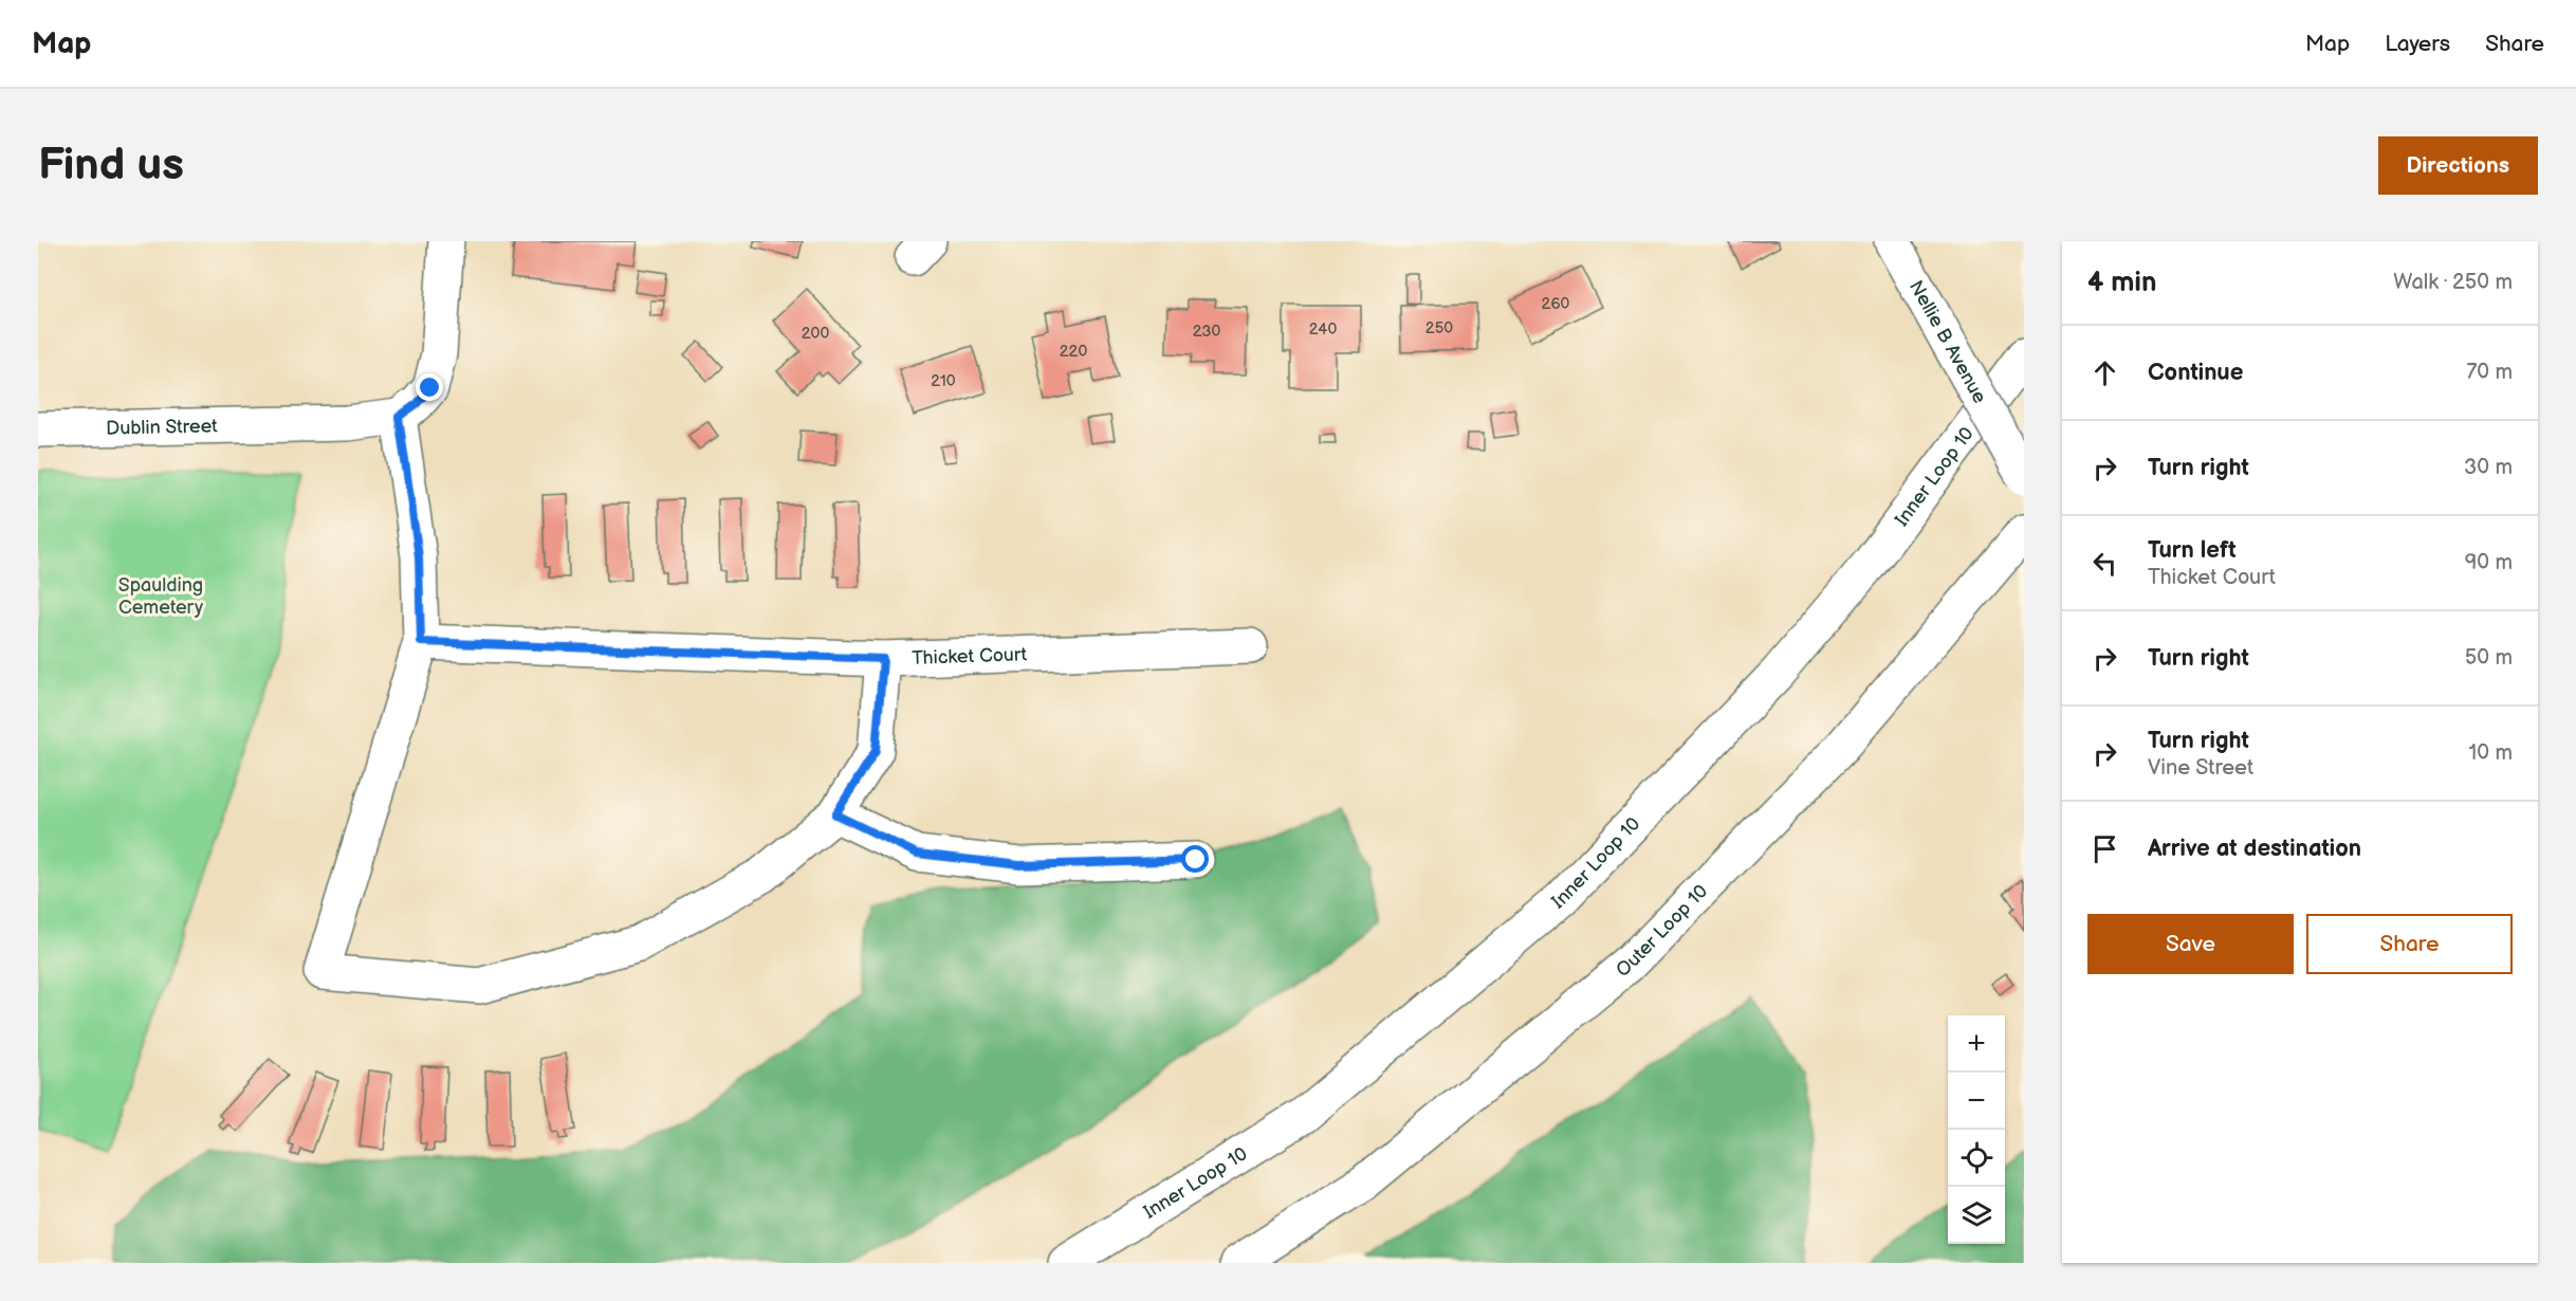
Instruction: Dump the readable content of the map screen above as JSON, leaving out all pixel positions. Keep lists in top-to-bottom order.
{
  "streets": {
    "main road": [
      "Nellie B Avenue",
      "Dublin Street",
      "Inner Loop 10",
      "Thicket Court",
      "Outer Loop 10"
    ]
  },
  "parks": ["Spaulding Cemetery"],
  "house_numbers": [
    "260",
    "250",
    "240",
    "230",
    "200",
    "220",
    "210"
  ],
  "page": {
    "header": "Map",
    "nav": ["Map", "Layers", "Share"],
    "buttons": [
      "Directions",
      ["Save", "Share"]
    ],
    "title": "Find us",
    "heading": ["4 min", "Walk · 250 m"],
    "list": [
      ["Continue", "70 m"],
      ["Turn right", "30 m"],
      ["Turn left", "Thicket Court", "90 m"],
      ["Turn right", "50 m"],
      ["Turn right", "Vine Street", "10 m"],
      "Arrive at destination"
    ],
    "map_buttons": ["+", "−"]
  }
}
